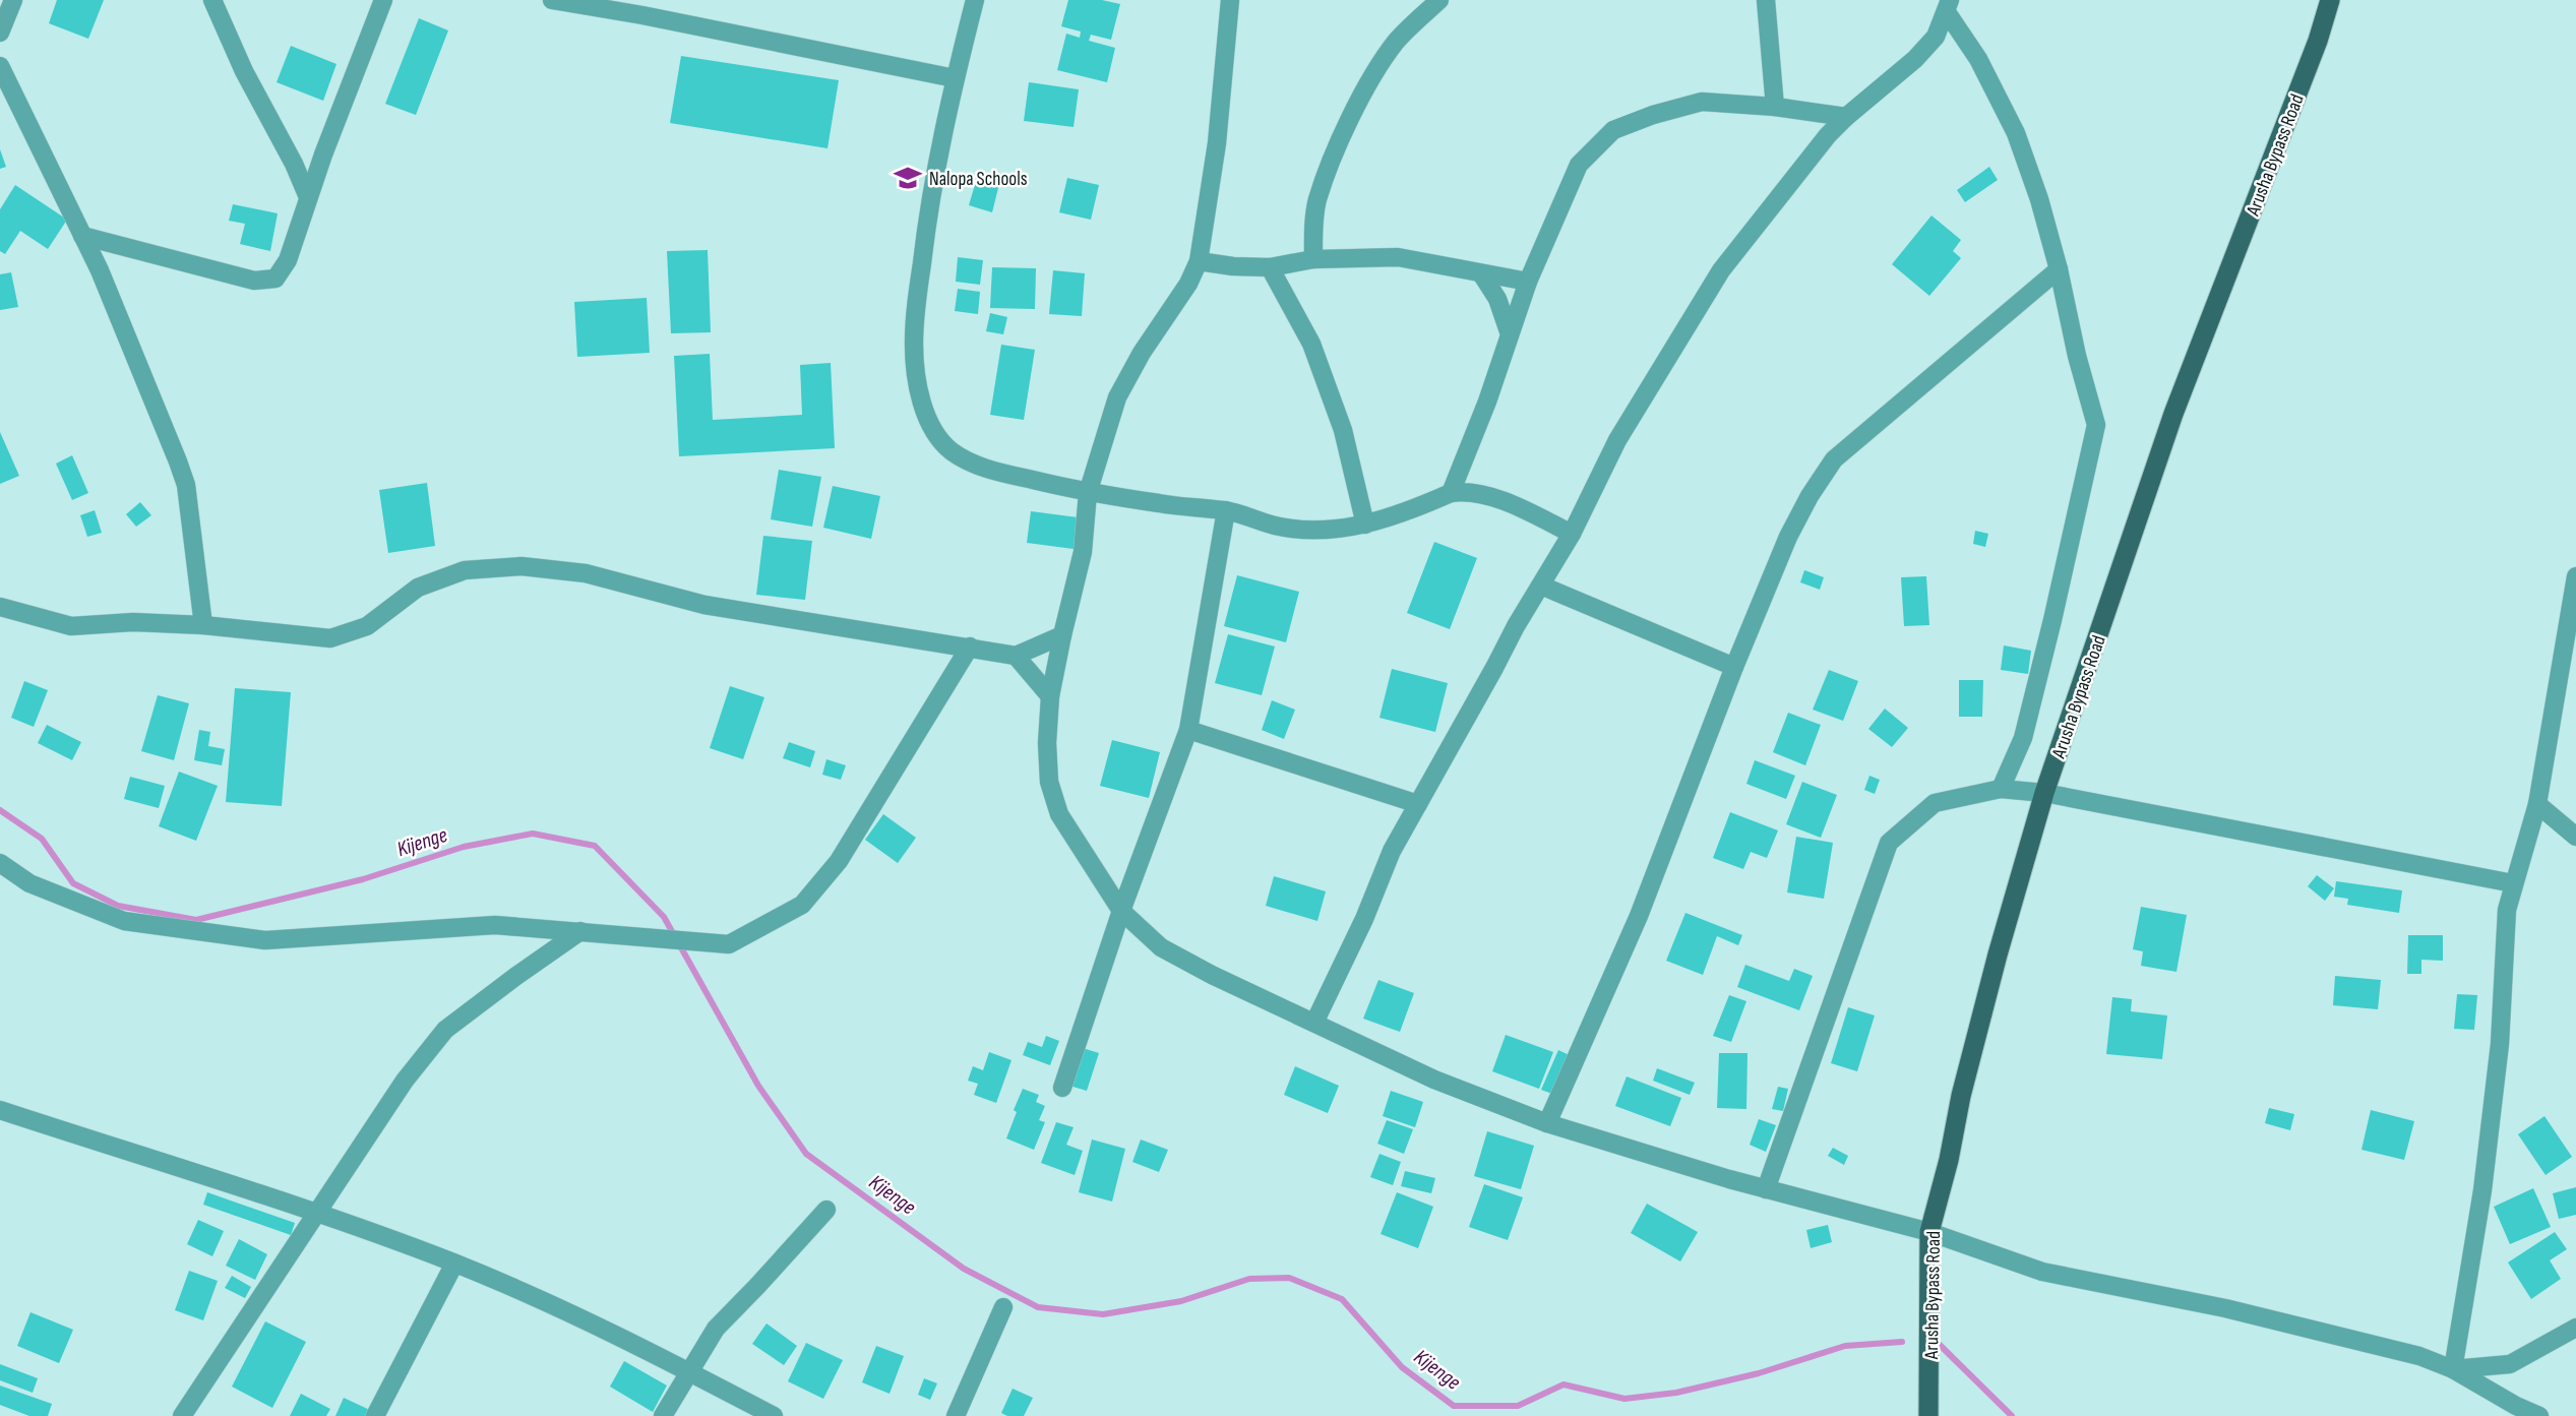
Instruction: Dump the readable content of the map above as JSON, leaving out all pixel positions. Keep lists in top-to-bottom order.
{
  "streets": {
    "main road": ["Arusha Bypass Road"]
  },
  "water": ["Kijenge"],
  "places": {
    "school or university": ["Nalopa Schools"]
  }
}
